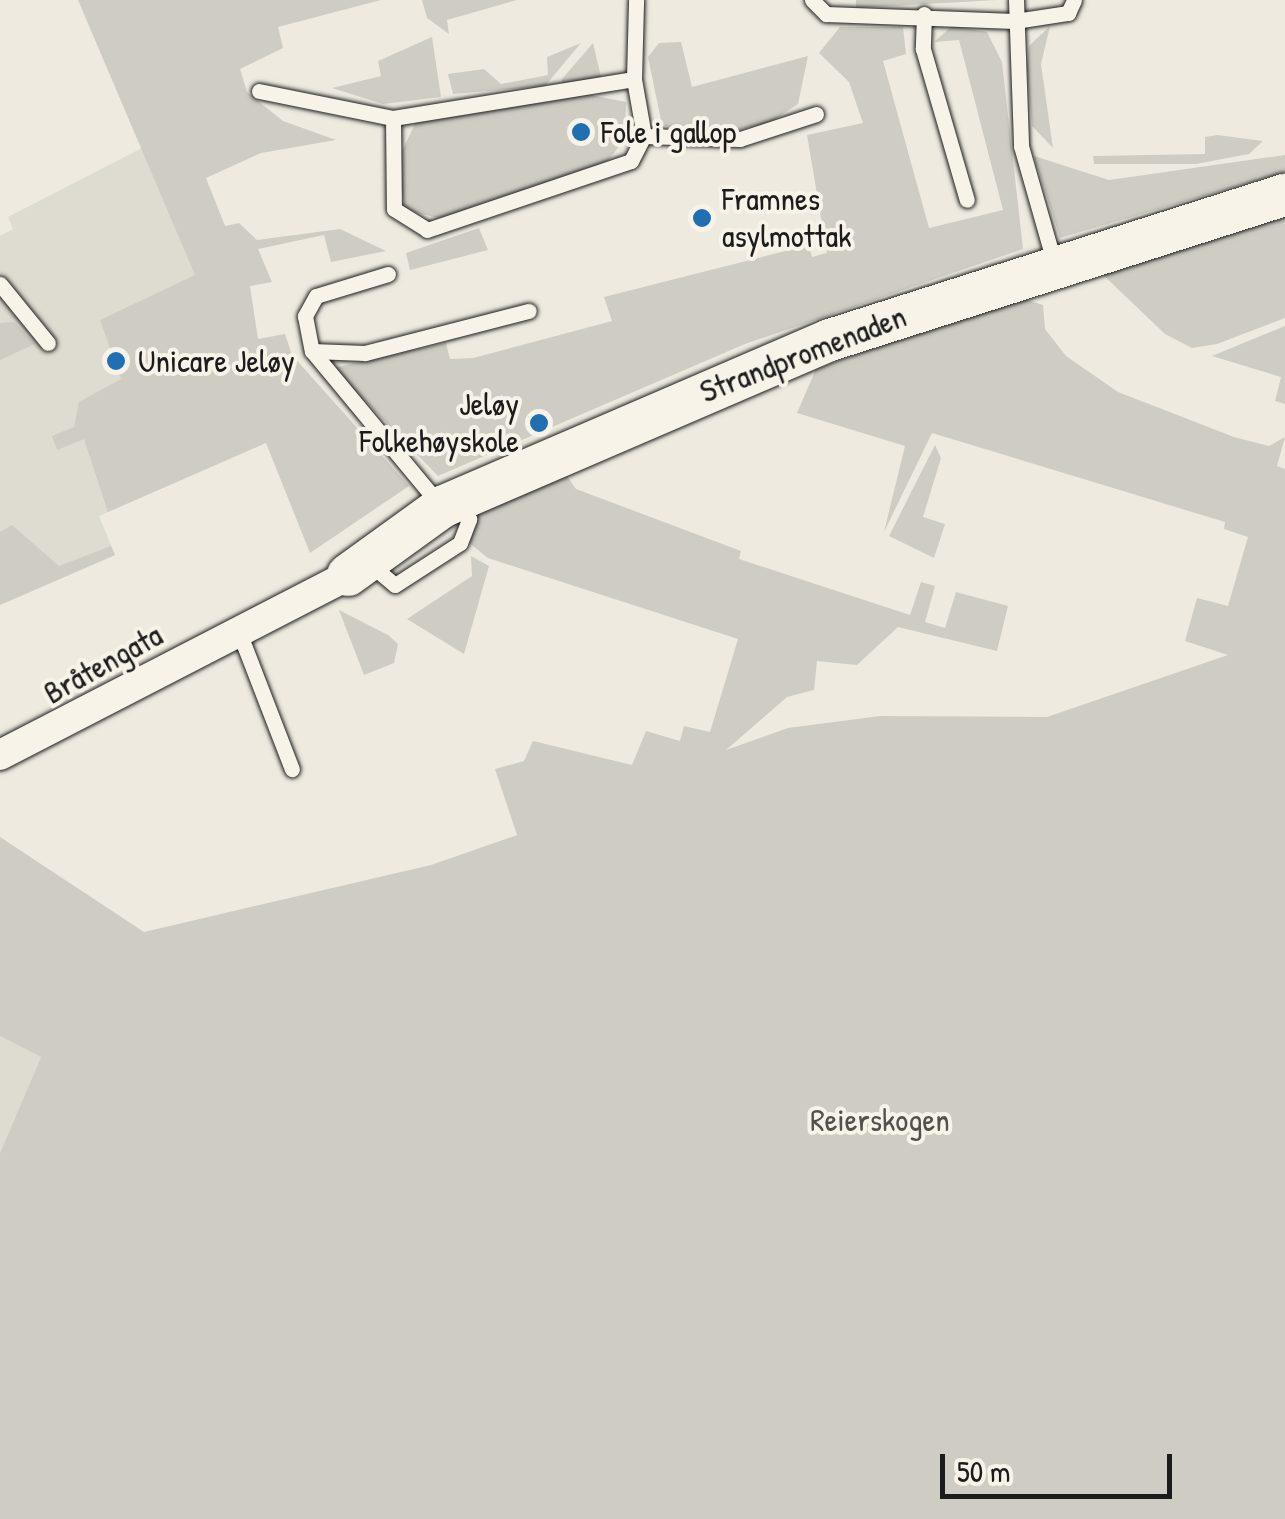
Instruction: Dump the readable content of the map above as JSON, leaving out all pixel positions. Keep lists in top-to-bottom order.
{
  "streets": {
    "street": ["Strandpromenaden", "Bråtengata"]
  },
  "crossings": [
    ["Strandpromenaden", "Bråtengata"]
  ],
  "parks": ["Reierskogen"],
  "places": [
    "Fole i gallop",
    "Framnes asylmottak",
    "Unicare Jeløy",
    "Jeløy Folkehøyskole"
  ],
  "scale_bar": "50 m"
}
